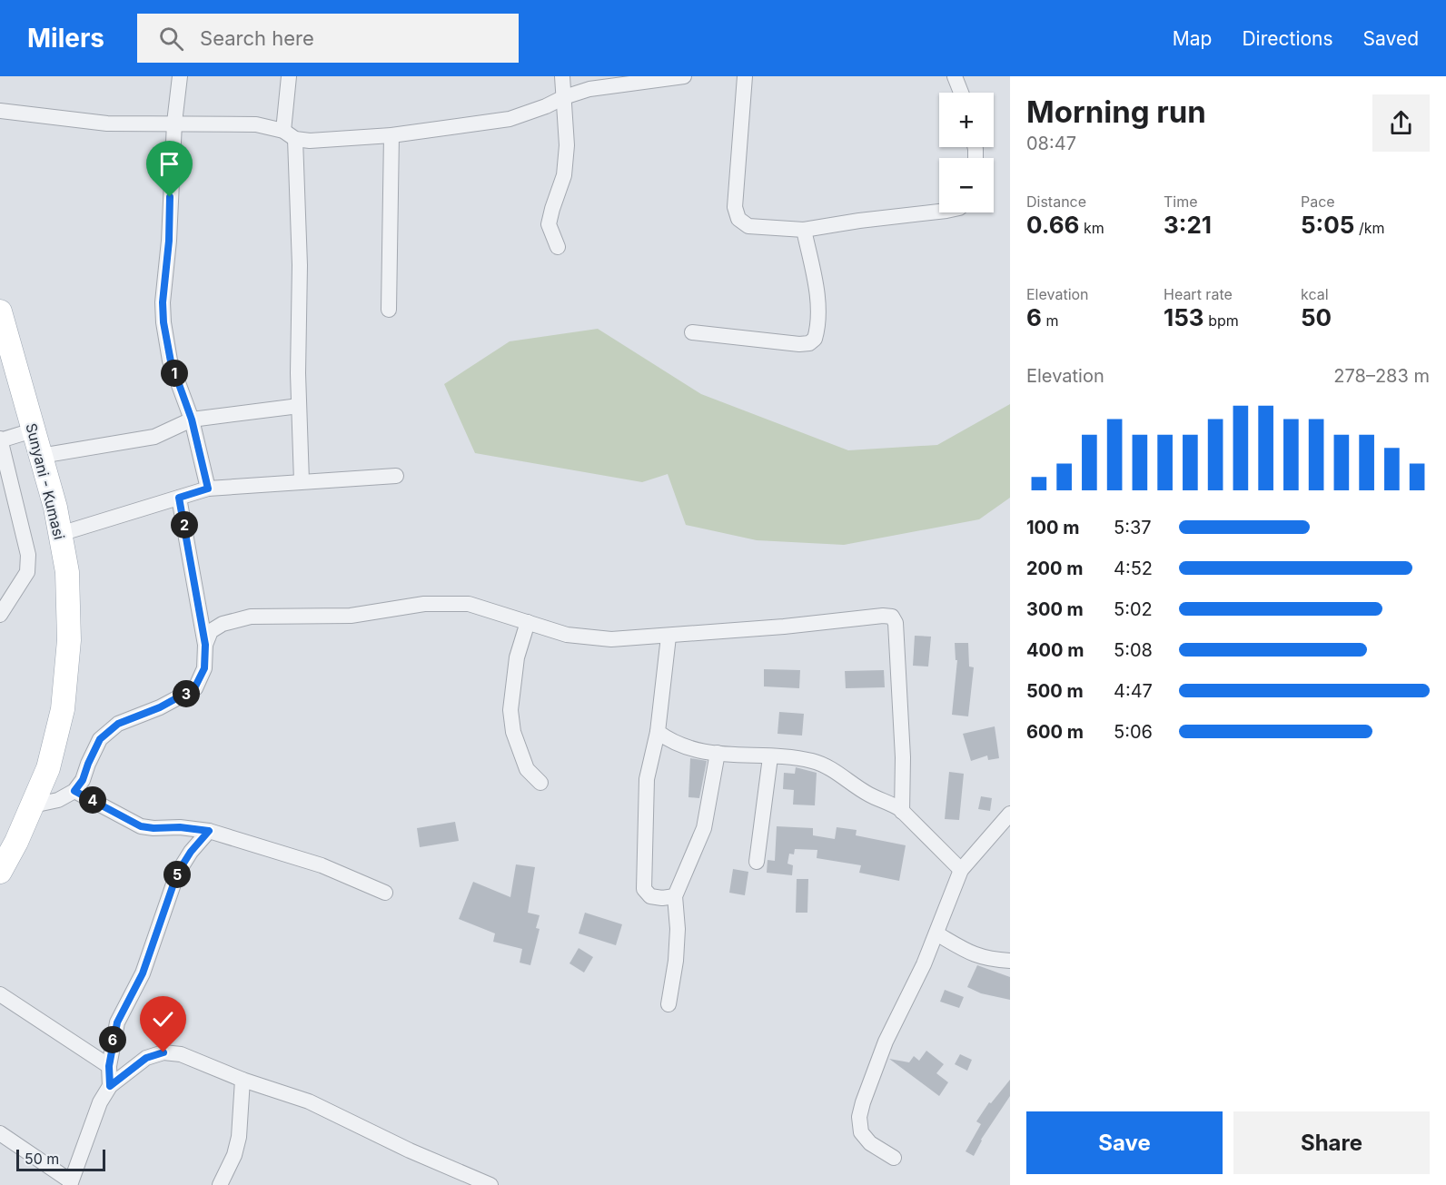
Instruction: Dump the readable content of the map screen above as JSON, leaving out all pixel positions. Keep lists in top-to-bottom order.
{
  "streets": {
    "main road": ["Sunyani - Kumasi"]
  },
  "scale_bar": "50 m",
  "page": {
    "header": "Milers",
    "search": "Search here",
    "nav": ["Map", "Directions", "Saved"],
    "heading": ["Morning run", "08:47"],
    "map_buttons": ["+", "−"],
    "stats": [
      ["Distance", "0.66 km"],
      ["Time", "3:21"],
      ["Pace", "5:05 /km"],
      ["Elevation", "6 m"],
      ["Heart rate", "153 bpm"],
      ["kcal", "50"]
    ],
    "chart": ["Elevation", "278–283 m"],
    "pins": [
      "1",
      "2",
      "3",
      "4",
      "5",
      "6"
    ],
    "list": [
      {
        "name": "100 m",
        "note": "5:37"
      },
      {
        "name": "200 m",
        "note": "4:52"
      },
      {
        "name": "300 m",
        "note": "5:02"
      },
      {
        "name": "400 m",
        "note": "5:08"
      },
      {
        "name": "500 m",
        "note": "4:47"
      },
      {
        "name": "600 m",
        "note": "5:06"
      }
    ],
    "buttons": ["Save", "Share"],
    "scale": "50 m"
  }
}
